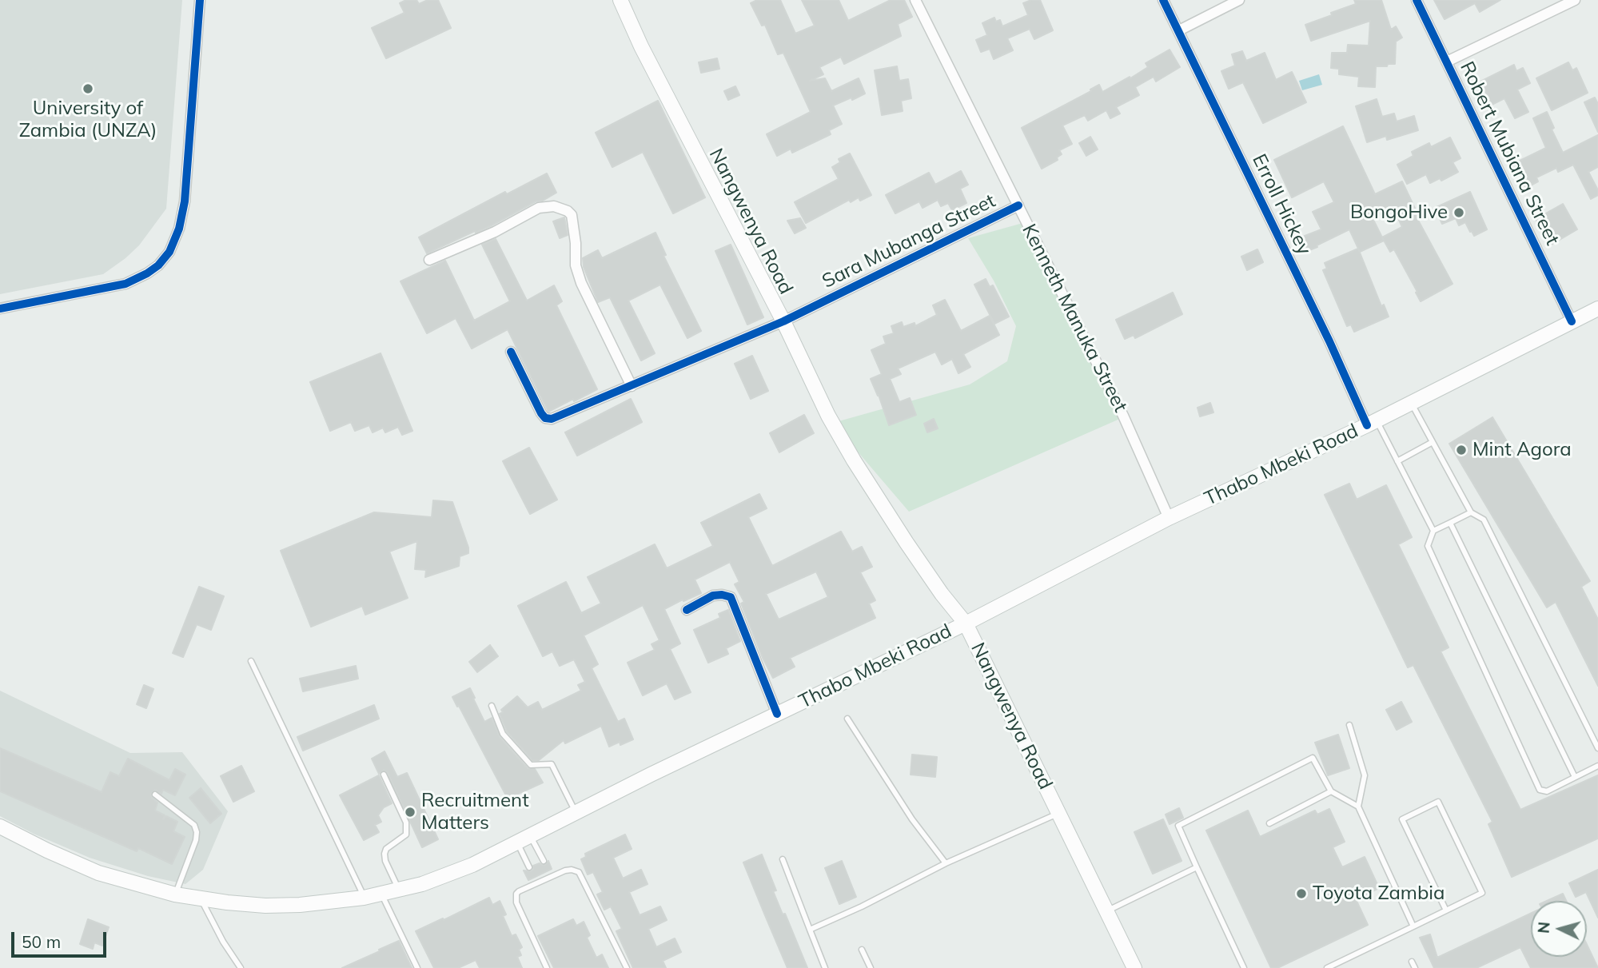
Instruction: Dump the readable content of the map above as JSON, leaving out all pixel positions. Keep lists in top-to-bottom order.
{
  "streets": {
    "main road": ["Nangwenya Road", "Thabo Mbeki Road"],
    "street": [
      "Robert Mubiana Street",
      "Erroll Hickey",
      "Sara Mubanga Street",
      "Kenneth Manuka Street"
    ]
  },
  "crossings": [
    ["Robert Mubiana Street", "Thabo Mbeki Road"],
    ["Erroll Hickey", "Thabo Mbeki Road"],
    ["Nangwenya Road", "Sara Mubanga Street"],
    ["Nangwenya Road", "Thabo Mbeki Road"],
    ["Sara Mubanga Street", "Kenneth Manuka Street"],
    ["Kenneth Manuka Street", "Thabo Mbeki Road"]
  ],
  "places": [
    "University of Zambia (UNZA)",
    "BongoHive",
    "Mint Agora",
    "Recruitment Matters",
    "Toyota Zambia"
  ],
  "scale_bar": "50 m",
  "north": "left"
}
